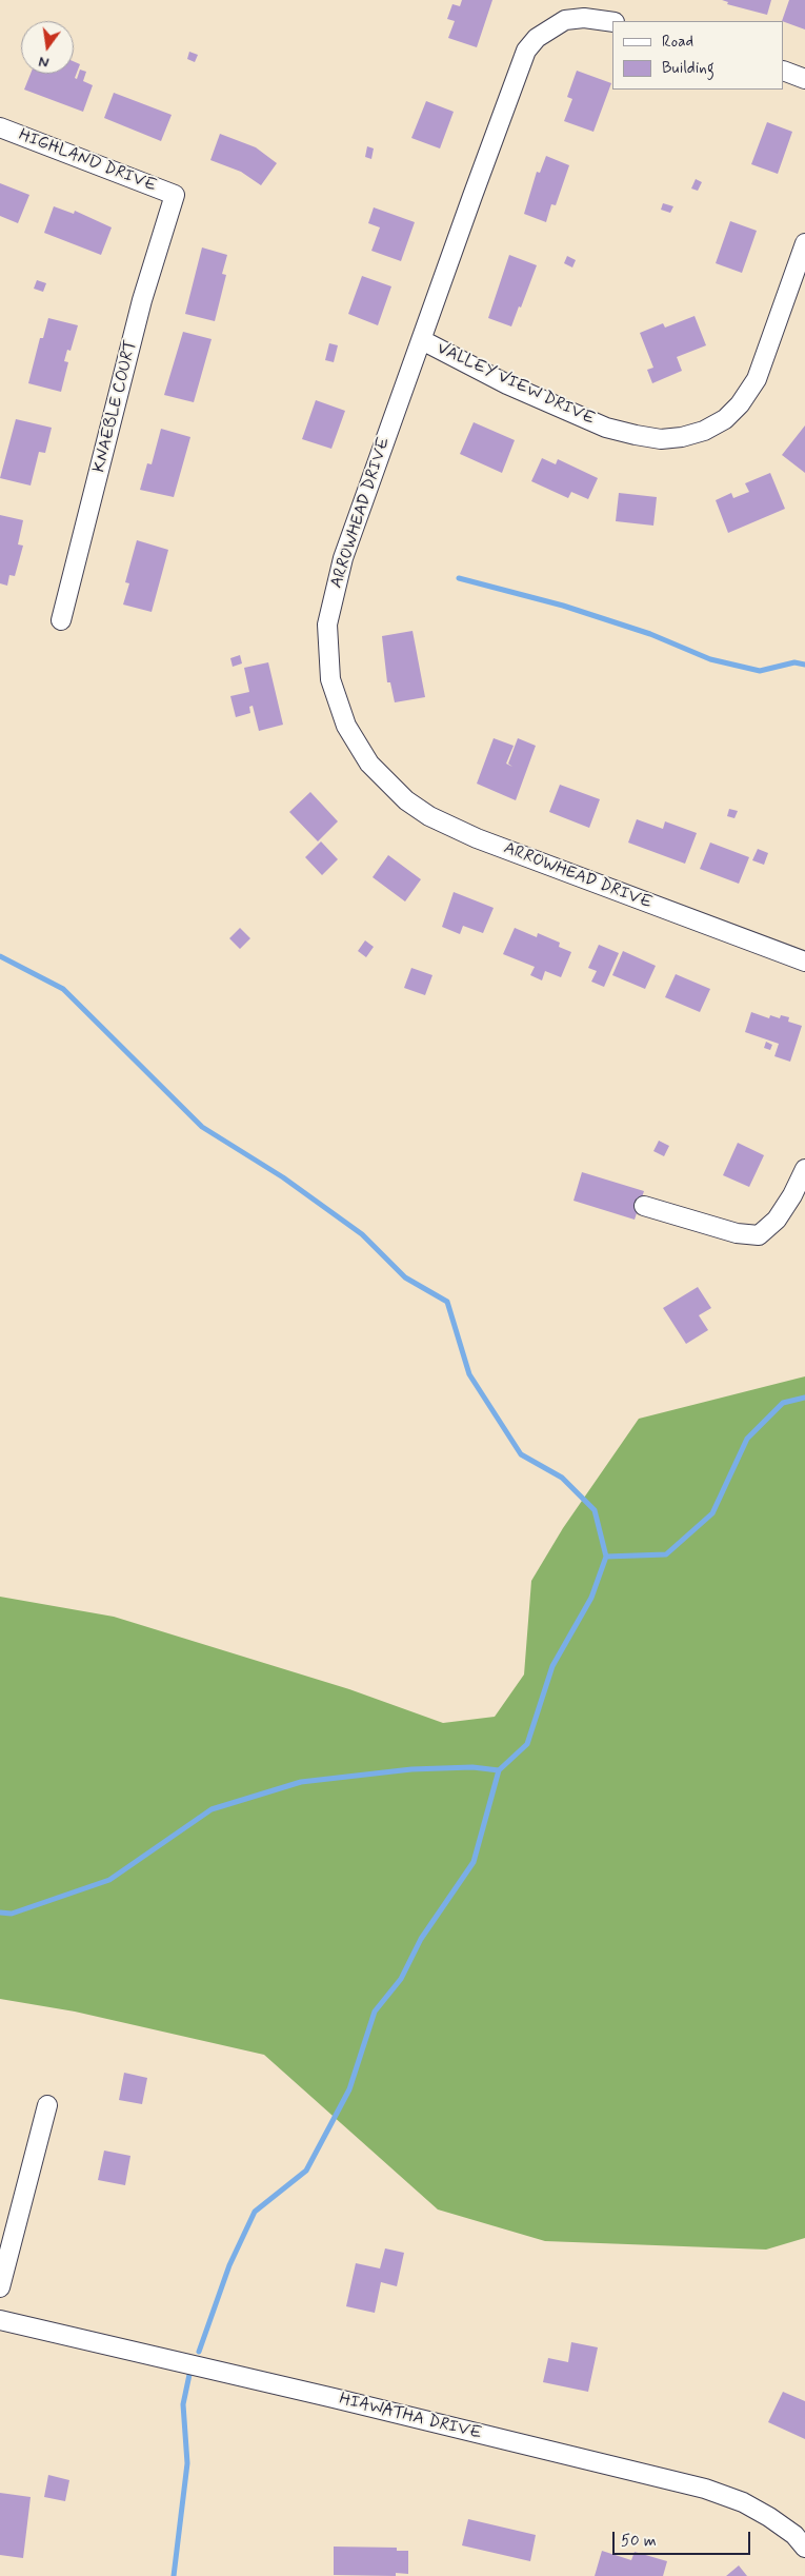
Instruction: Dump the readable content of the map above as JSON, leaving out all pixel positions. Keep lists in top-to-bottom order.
{
  "streets": {
    "street": [
      "HIGHLAND DRIVE",
      "VALLEY VIEW DRIVE",
      "KNAEBLE COURT",
      "ARROWHEAD DRIVE",
      "HIAWATHA DRIVE"
    ]
  },
  "crossings": [
    ["HIGHLAND DRIVE", "KNAEBLE COURT"],
    ["VALLEY VIEW DRIVE", "ARROWHEAD DRIVE"]
  ],
  "legend": ["Road", "Building"],
  "scale_bar": "50 m",
  "north": "bottom"
}
